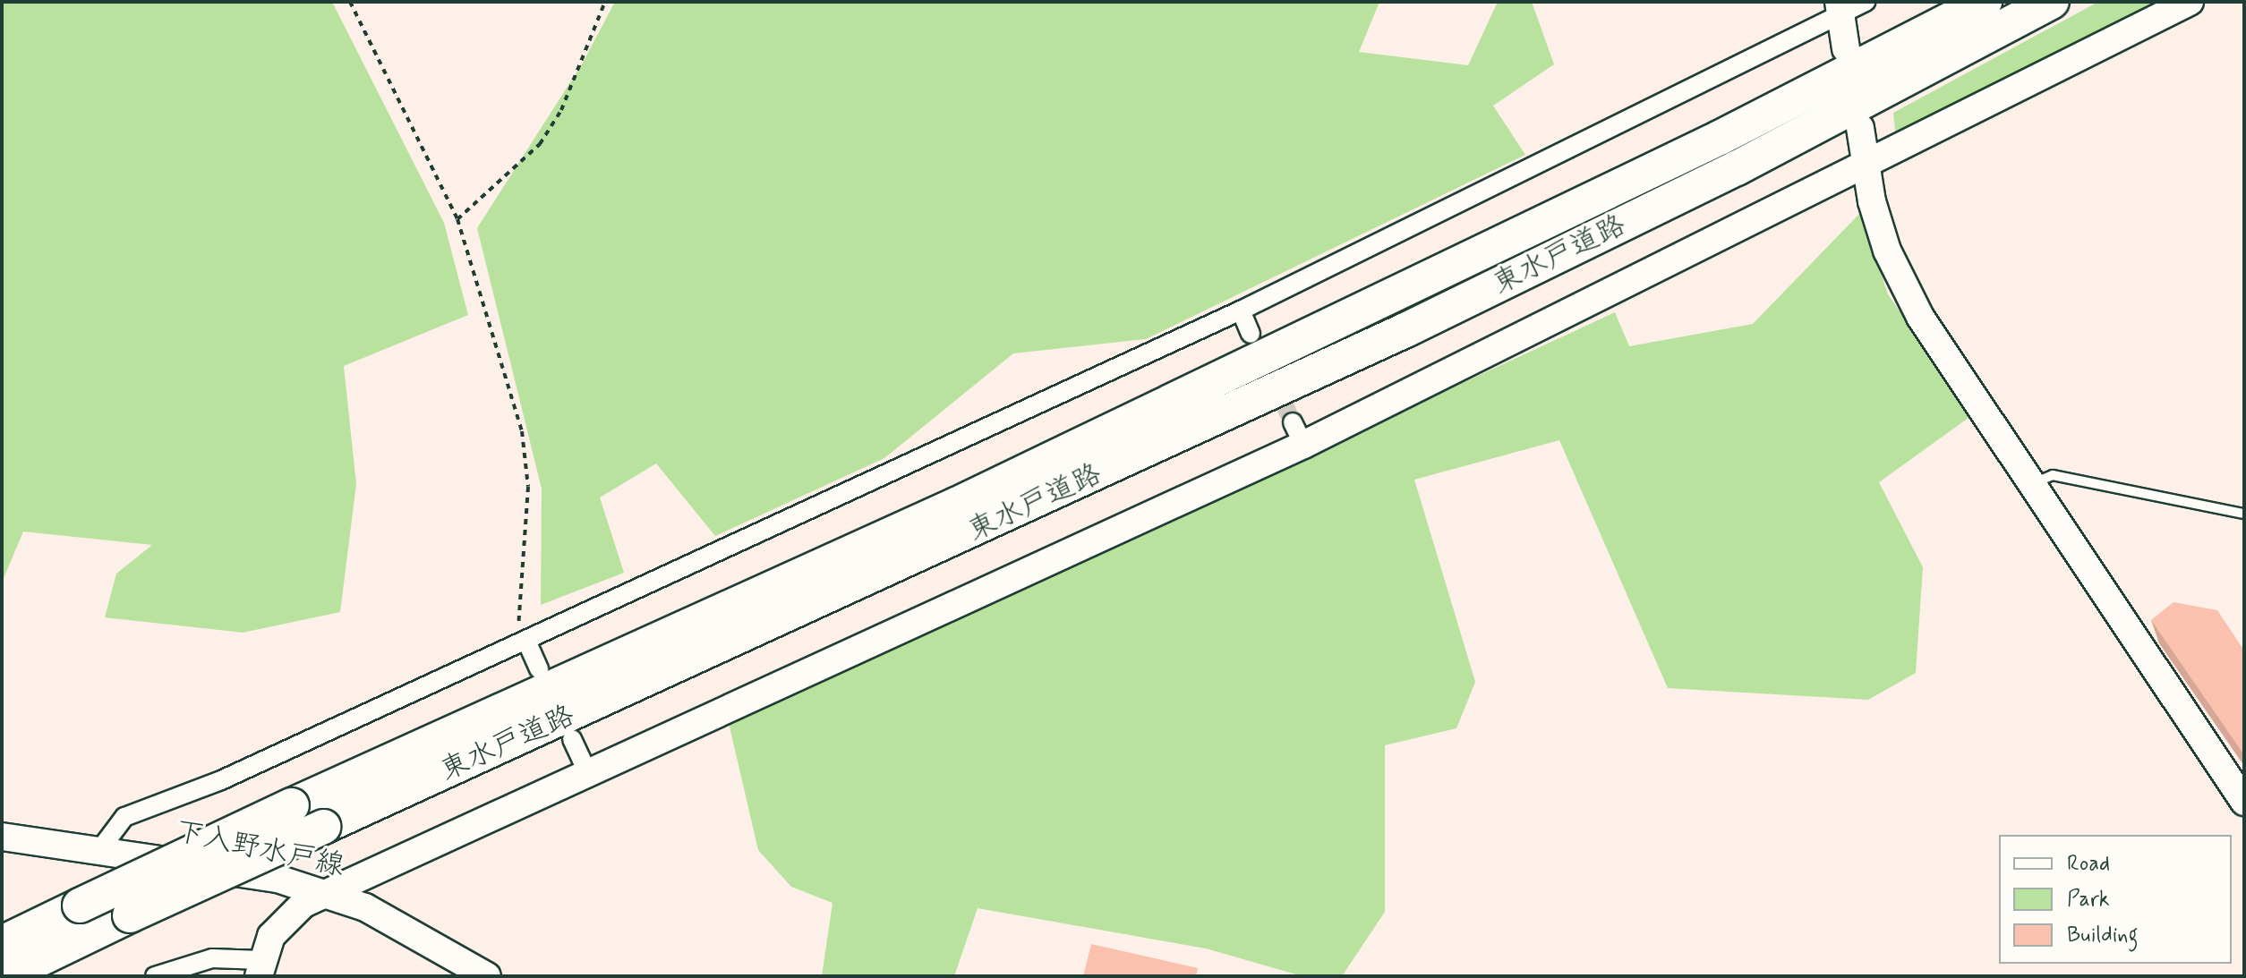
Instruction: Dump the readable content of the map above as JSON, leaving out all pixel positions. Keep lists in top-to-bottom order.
{
  "streets": {
    "highway": ["東水戸道路"],
    "street": ["下入野水戸線"]
  },
  "legend": ["Road", "Park", "Building"]
}
